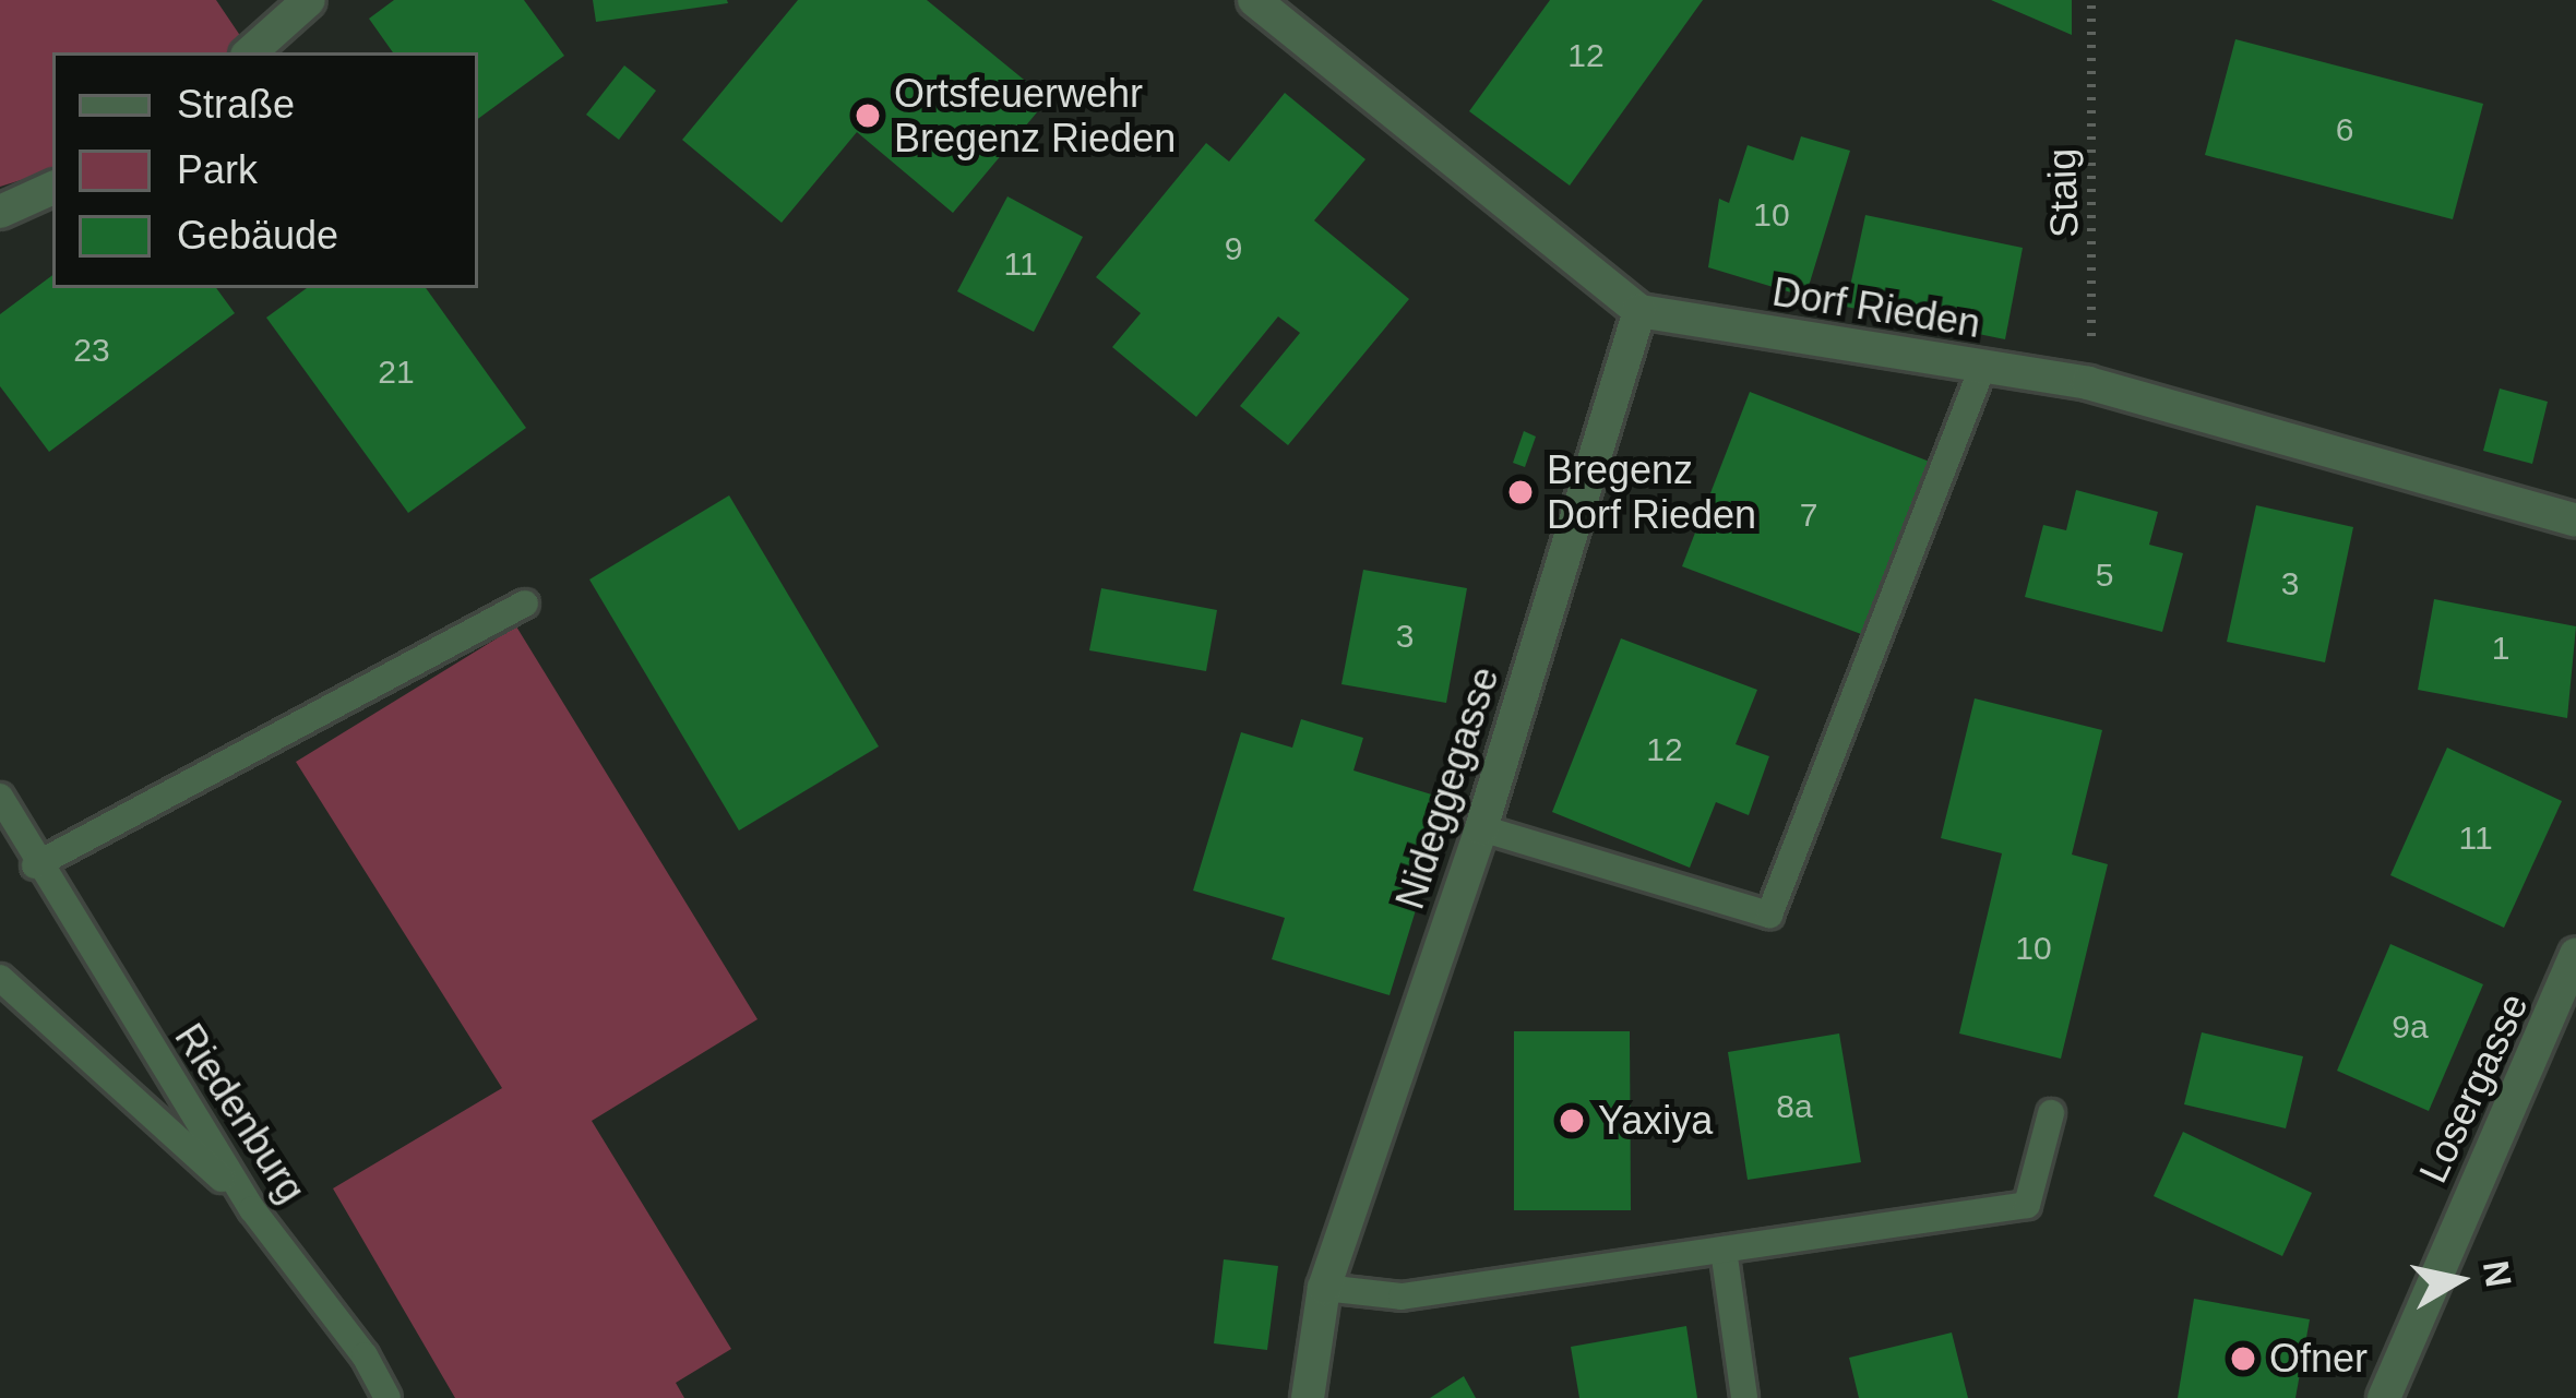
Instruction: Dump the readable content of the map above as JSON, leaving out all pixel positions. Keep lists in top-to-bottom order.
{
  "streets": {
    "street": ["Dorf Rieden", "Nideggegasse", "Losergasse"],
    "lane": ["Riedenburg"],
    "path": ["Staig"]
  },
  "crossings": [
    ["Staig", "Dorf Rieden"],
    ["Dorf Rieden", "Nideggegasse"]
  ],
  "places": [
    "Ortsfeuerwehr Bregenz Rieden",
    "Bregenz Dorf Rieden",
    "Yaxiya",
    "Ofner"
  ],
  "house_numbers": [
    "12",
    "6",
    "10",
    "9",
    "11",
    "23",
    "21",
    "7",
    "5",
    "3",
    "3",
    "1",
    "12",
    "11",
    "10",
    "9a",
    "8a"
  ],
  "legend": ["Straße", "Park", "Gebäude"],
  "north": "right"
}
